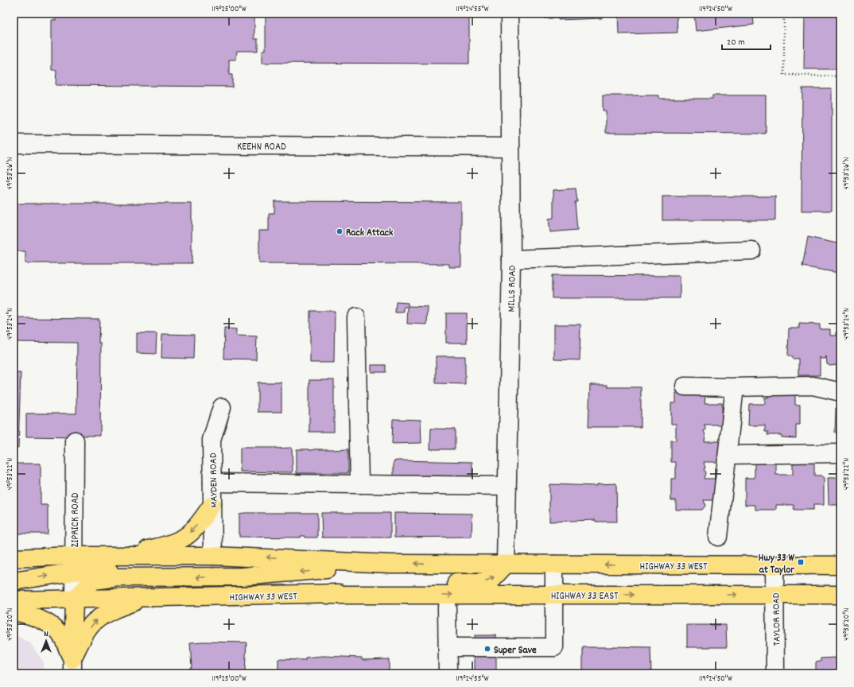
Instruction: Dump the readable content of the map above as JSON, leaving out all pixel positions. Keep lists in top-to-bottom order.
{
  "streets": {
    "main road": ["HIGHWAY 33 WEST", "HIGHWAY 33 EAST"],
    "street": [
      "KEEHN ROAD",
      "MILLS ROAD",
      "MAYDEN ROAD",
      "ZIPRICK ROAD",
      "TAYLOR ROAD"
    ]
  },
  "crossings": [
    ["KEEHN ROAD", "MILLS ROAD"],
    ["MILLS ROAD", "HIGHWAY 33 WEST"],
    ["MAYDEN ROAD", "HIGHWAY 33 WEST"],
    ["ZIPRICK ROAD", "HIGHWAY 33 WEST"],
    ["HIGHWAY 33 WEST", "HIGHWAY 33 EAST"],
    ["HIGHWAY 33 WEST", "TAYLOR ROAD"],
    ["HIGHWAY 33 EAST", "TAYLOR ROAD"]
  ],
  "one_way": ["HIGHWAY 33 EAST"],
  "places": {
    "other": ["Rack Attack", "Super Save"],
    "transit": ["Hwy 33 W at Taylor"]
  },
  "scale_bar": "20 m",
  "north": "top",
  "coordinates": [
    "119°25'00\"W",
    "119°24'55\"W",
    "119°24'50\"W",
    "49°53'26\"N",
    "49°53'24\"N",
    "49°53'22\"N",
    "49°53'20\"N"
  ]
}
